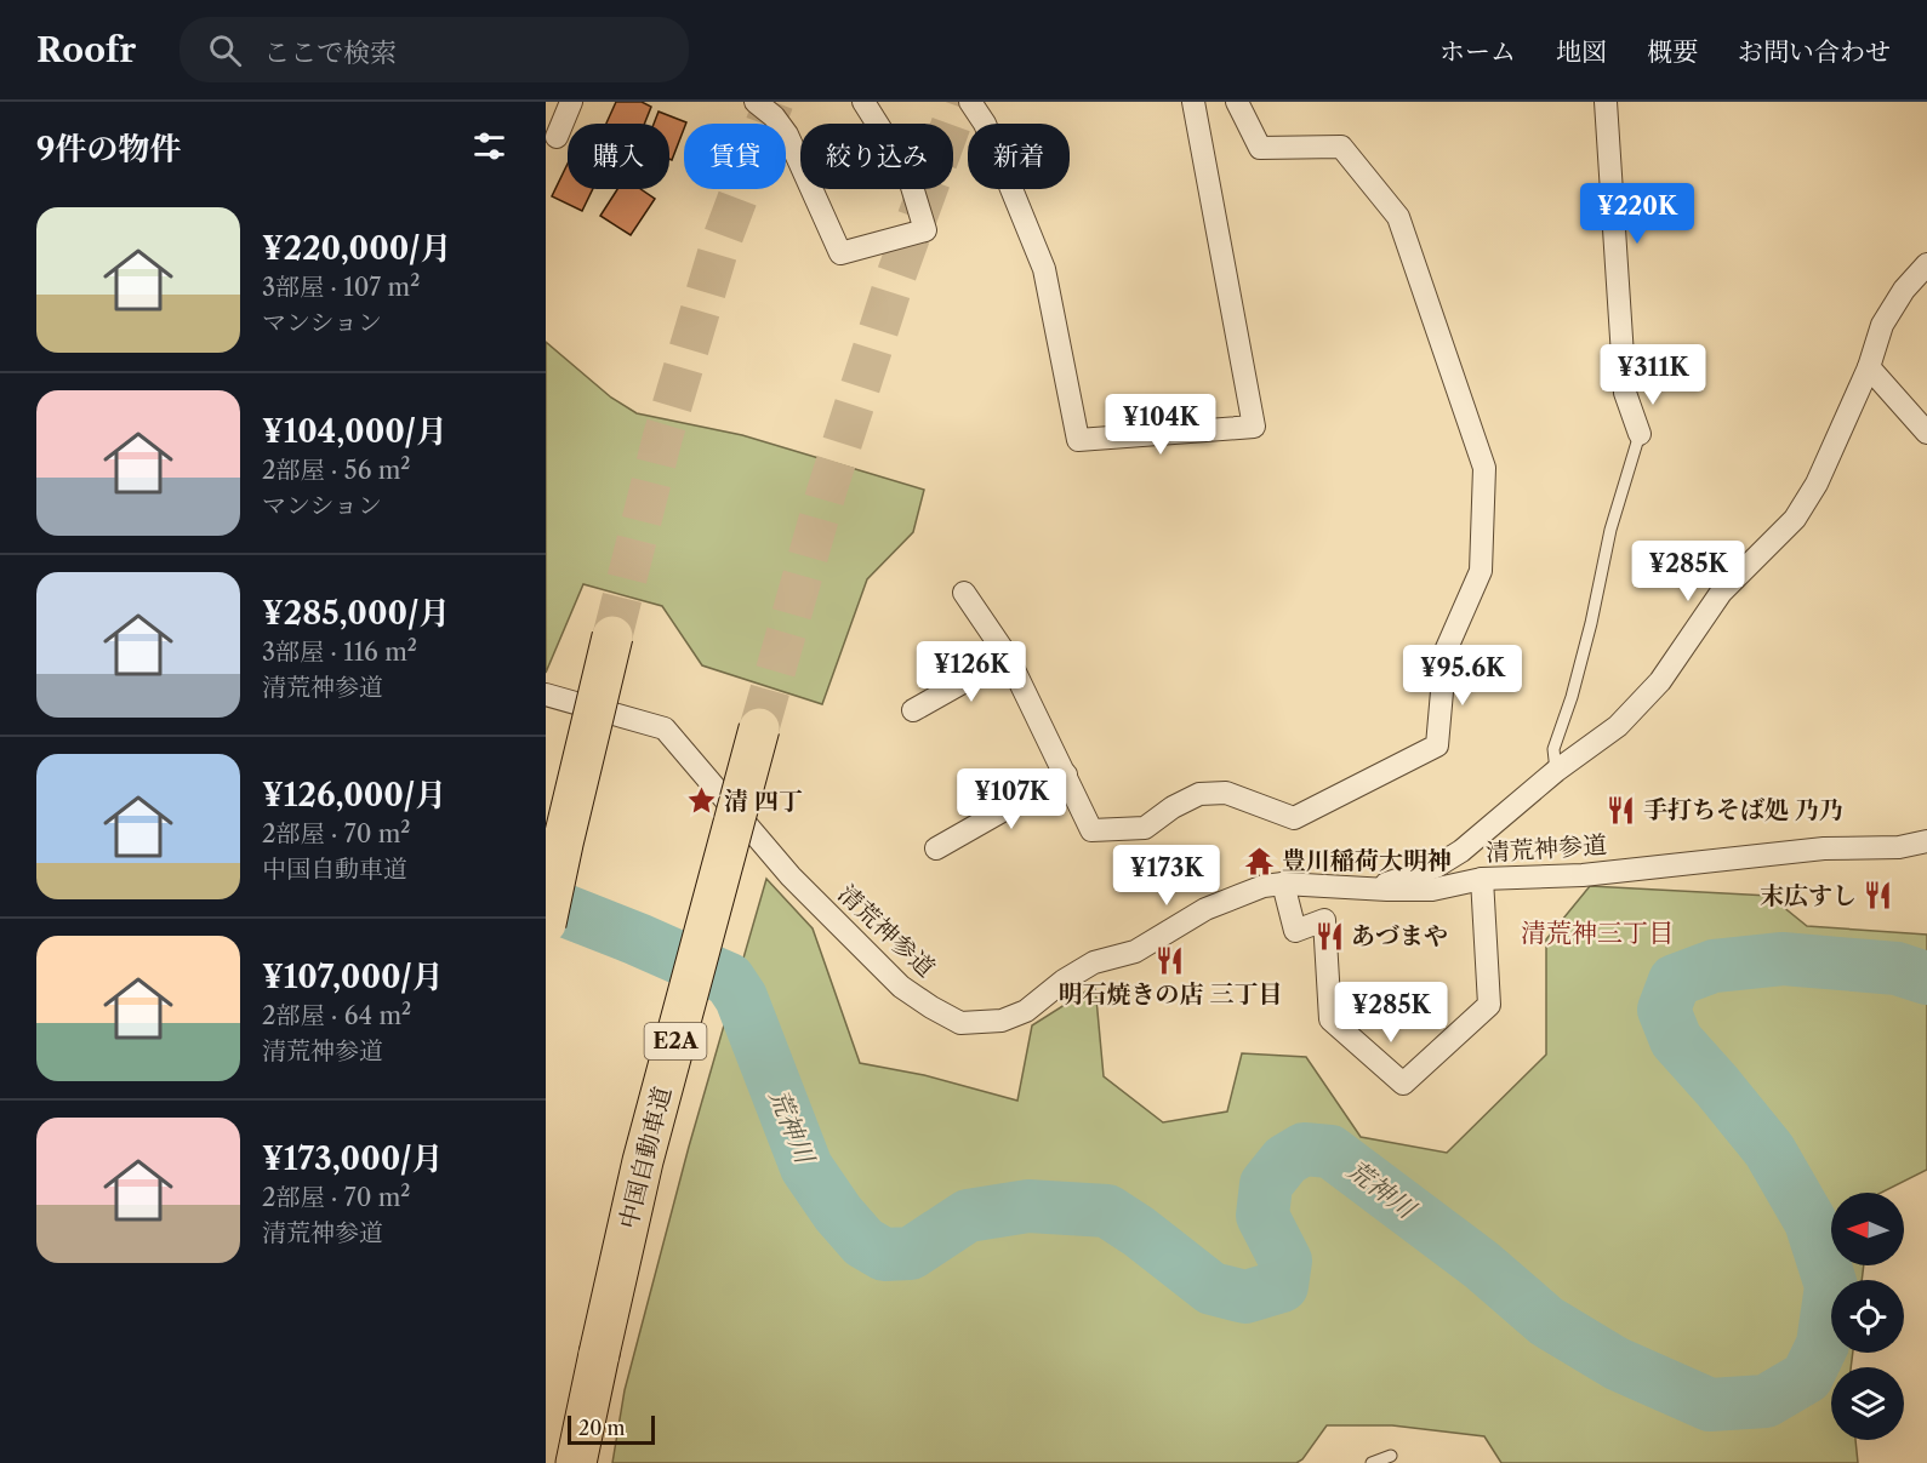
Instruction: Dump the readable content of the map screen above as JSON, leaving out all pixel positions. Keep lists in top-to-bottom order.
{
  "streets": {
    "highway": ["E2A", "中国自動車道"],
    "street": ["清荒神参道"]
  },
  "districts": ["清荒神三丁目"],
  "water": ["荒神川"],
  "places": {
    "place": ["清 四丁"],
    "restaurant": [
      "手打ちそば処 乃乃",
      "末広すし",
      "あづまや",
      "明石焼きの店 三丁目"
    ],
    "temple": ["豊川稲荷大明神"]
  },
  "scale_bar": "20 m",
  "north": "left",
  "page": {
    "header": "Roofr",
    "search": "ここで検索",
    "nav": [
      "ホーム",
      "地図",
      "概要",
      "お問い合わせ"
    ],
    "heading": "9件の物件",
    "chip": [
      "購入",
      "賃貸",
      "絞り込み",
      "新着"
    ],
    "price": [
      "¥220K",
      "¥311K",
      "¥104K",
      "¥285K",
      "¥126K",
      "¥95.6K",
      "¥107K",
      "¥173K",
      "¥285K"
    ],
    "list": [
      {
        "name": "¥220,000/月",
        "note": "3部屋 · 107 m² · マンション"
      },
      {
        "name": "¥104,000/月",
        "note": "2部屋 · 56 m² · マンション"
      },
      {
        "name": "¥285,000/月",
        "note": "3部屋 · 116 m² · 清荒神参道"
      },
      {
        "name": "¥126,000/月",
        "note": "2部屋 · 70 m² · 中国自動車道"
      },
      {
        "name": "¥107,000/月",
        "note": "2部屋 · 64 m² · 清荒神参道"
      },
      {
        "name": "¥173,000/月",
        "note": "2部屋 · 70 m² · 清荒神参道"
      }
    ],
    "scale": "20 m"
  }
}
